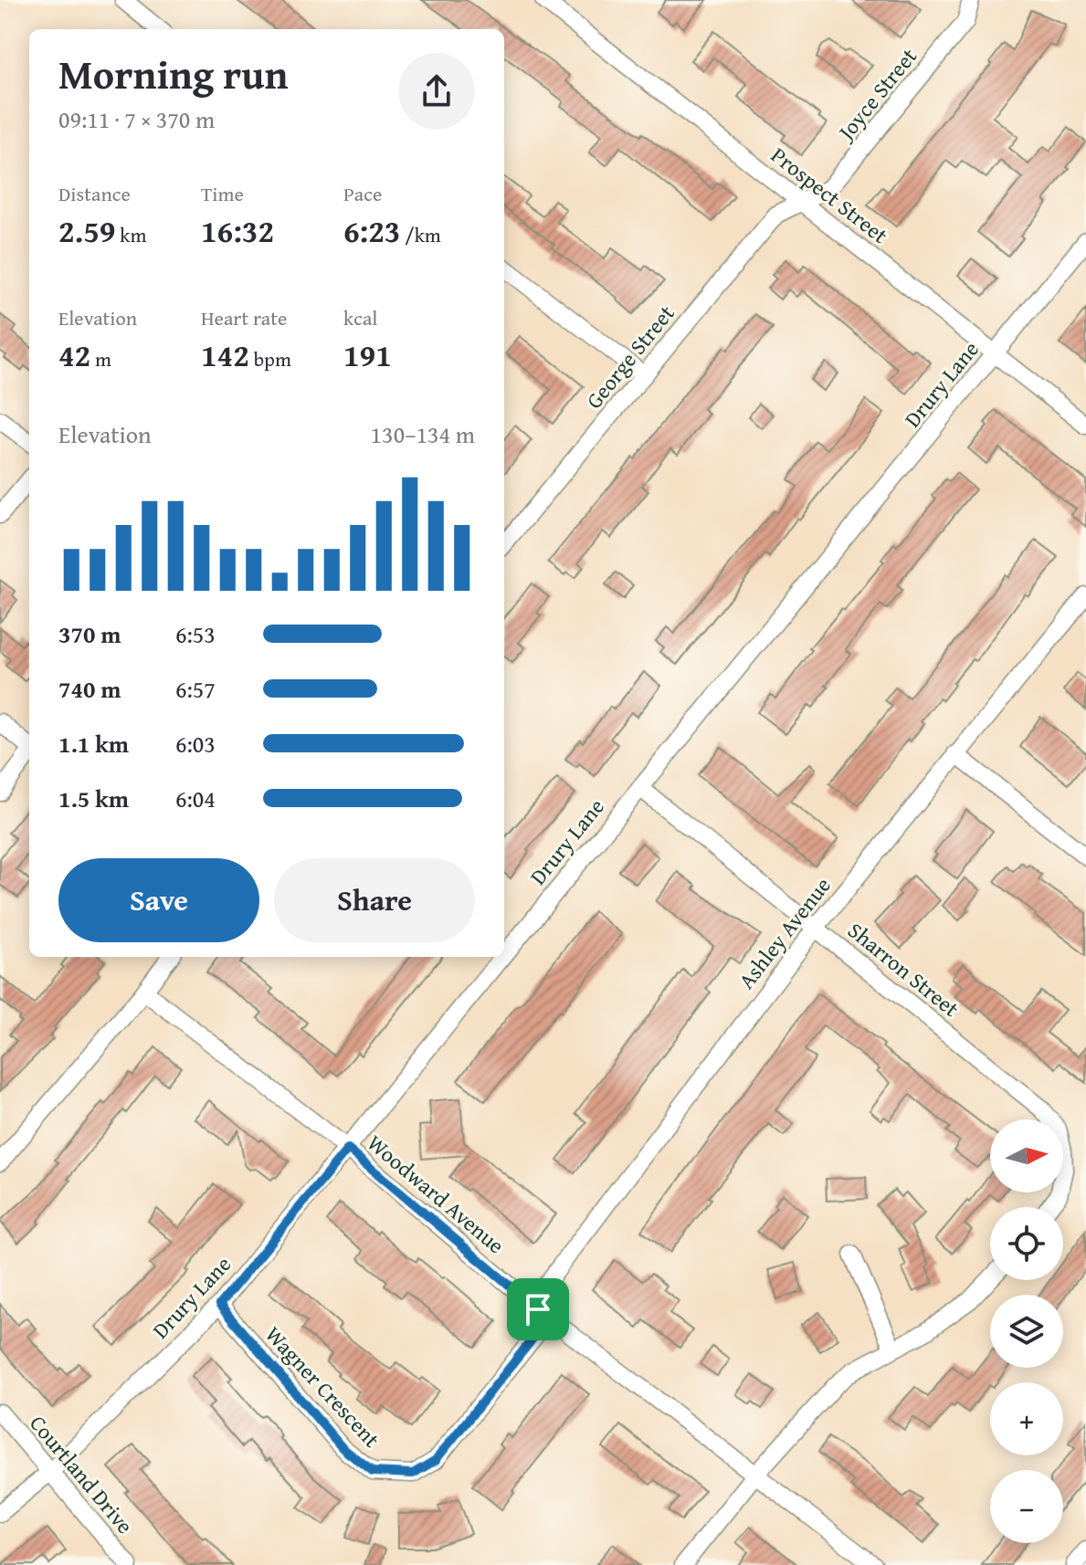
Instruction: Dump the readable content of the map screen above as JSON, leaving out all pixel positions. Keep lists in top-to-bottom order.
{
  "streets": {
    "street": [
      "Joyce Street",
      "Prospect Street",
      "George Street",
      "Drury Lane",
      "Ashley Avenue",
      "Sharron Street",
      "Woodward Avenue",
      "Wagner Crescent",
      "Courtland Drive"
    ]
  },
  "crossings": [
    ["Joyce Street", "Prospect Street"],
    ["Joyce Street", "George Street"],
    ["Prospect Street", "George Street"],
    ["Prospect Street", "Drury Lane"],
    ["Drury Lane", "Sharron Street"],
    ["Drury Lane", "Woodward Avenue"],
    ["Drury Lane", "Wagner Crescent"],
    ["Drury Lane", "Courtland Drive"],
    ["Ashley Avenue", "Sharron Street"],
    ["Ashley Avenue", "Woodward Avenue"],
    ["Ashley Avenue", "Wagner Crescent"],
    ["Woodward Avenue", "Wagner Crescent"]
  ],
  "north": "right",
  "page": {
    "heading": ["Morning run", "09:11 · 7 × 370 m"],
    "stats": [
      ["Distance", "2.59 km"],
      ["Time", "16:32"],
      ["Pace", "6:23 /km"],
      ["Elevation", "42 m"],
      ["Heart rate", "142 bpm"],
      ["kcal", "191"]
    ],
    "chart": ["Elevation", "130–134 m"],
    "list": [
      {
        "name": "370 m",
        "note": "6:53"
      },
      {
        "name": "740 m",
        "note": "6:57"
      },
      {
        "name": "1.1 km",
        "note": "6:03"
      },
      {
        "name": "1.5 km",
        "note": "6:04"
      }
    ],
    "buttons": ["Save", "Share"],
    "map_buttons": ["+", "−"]
  }
}
